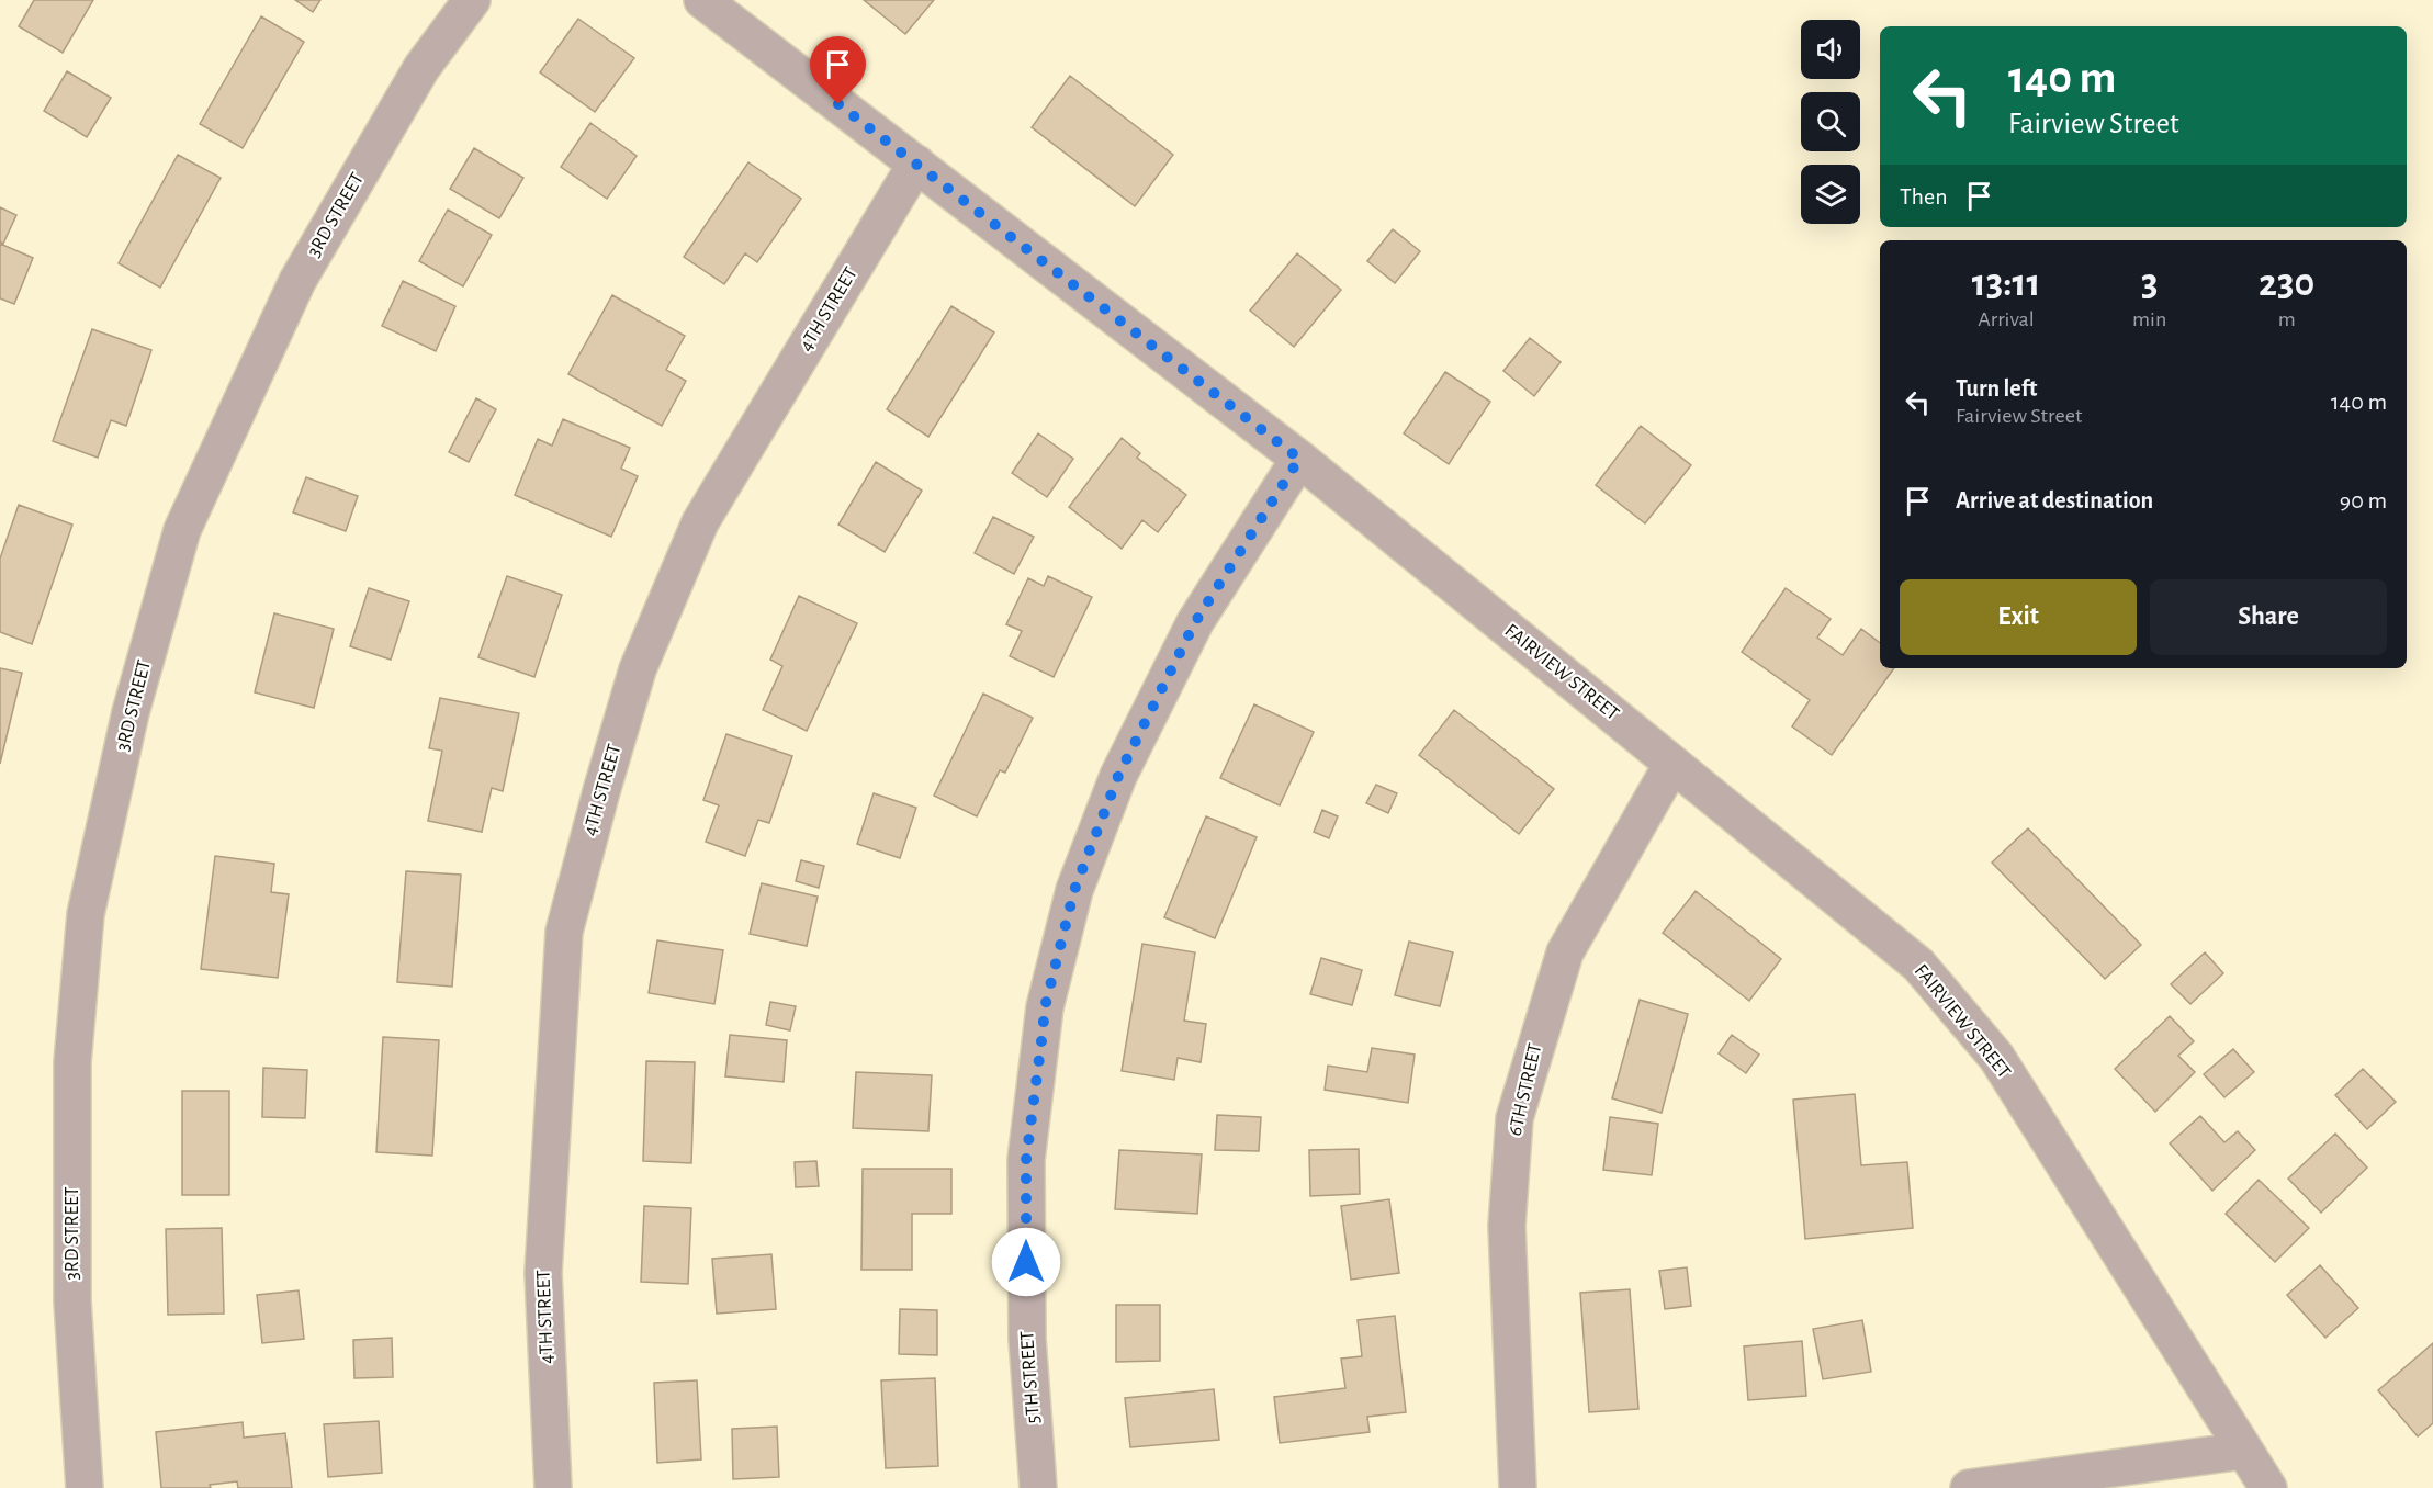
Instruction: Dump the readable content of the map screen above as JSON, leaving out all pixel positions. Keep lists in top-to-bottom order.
{
  "streets": {
    "street": [
      "3RD STREET",
      "4TH STREET",
      "FAIRVIEW STREET",
      "6TH STREET",
      "5TH STREET"
    ]
  },
  "crossings": [
    ["4TH STREET", "FAIRVIEW STREET"],
    ["FAIRVIEW STREET", "6TH STREET"],
    ["FAIRVIEW STREET", "5TH STREET"]
  ],
  "page": {
    "turn": ["140 m", "Fairview Street"],
    "then": "Then",
    "eta": [
      "13:11",
      "Arrival",
      "3",
      "min",
      "230",
      "m"
    ],
    "list": [
      {
        "name": "Turn left",
        "note": "Fairview Street",
        "value": "140 m"
      },
      {
        "name": "Arrive at destination",
        "value": "90 m"
      }
    ],
    "buttons": ["Exit", "Share"]
  }
}
